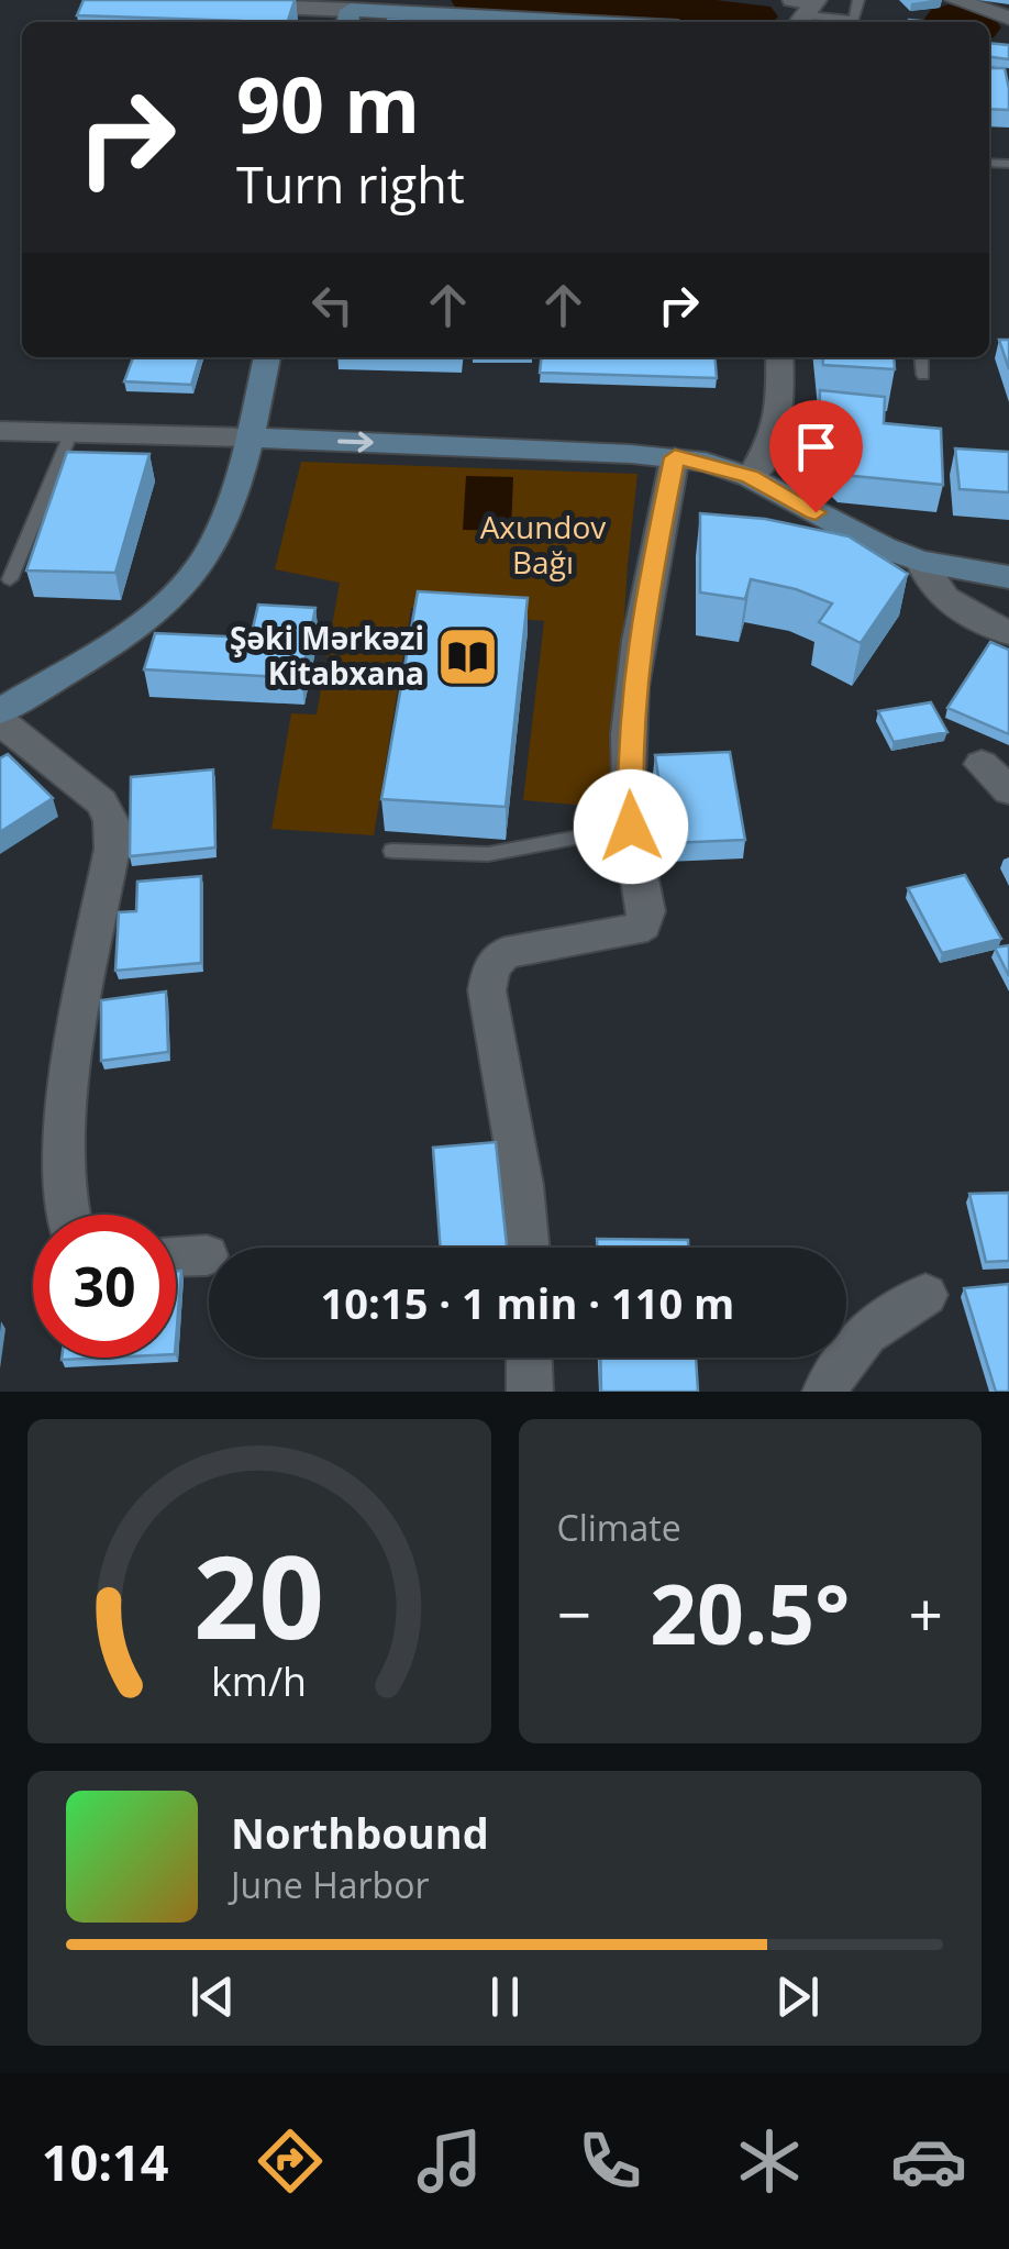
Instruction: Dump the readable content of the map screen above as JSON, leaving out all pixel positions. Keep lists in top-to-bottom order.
{
  "parks": ["Axundov Bağı"],
  "places": {
    "library": ["Şəki Mərkəzi Kitabxana"]
  },
  "page": {
    "turn": ["90 m", "Turn right"],
    "limit": "30",
    "trip": "10:15 · 1 min · 110 m",
    "tile": "Climate",
    "heat": ["−", "20.5°", "+"],
    "song": ["Northbound", "June Harbor"],
    "tabs": "10:14",
    "gauge": ["20", "km/h"]
  }
}
